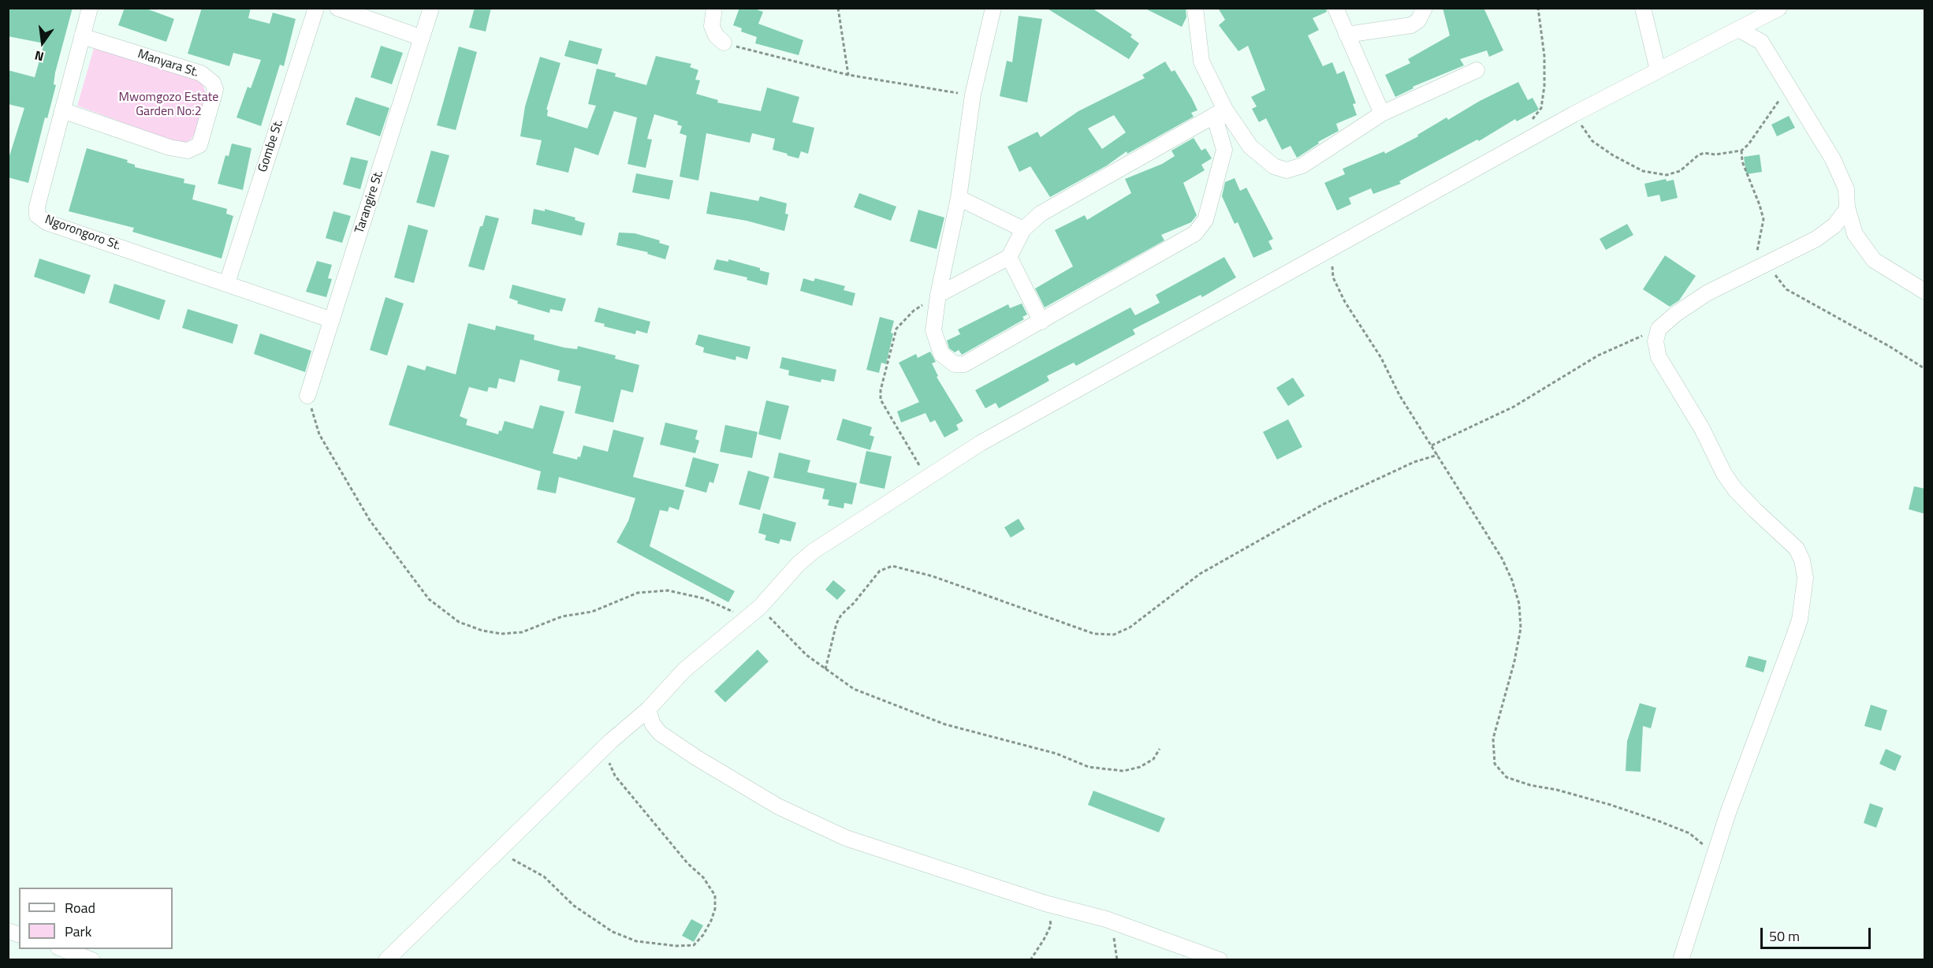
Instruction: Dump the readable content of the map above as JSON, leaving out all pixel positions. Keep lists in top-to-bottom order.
{
  "streets": {
    "street": [
      "Manyara St.",
      "Gombe St.",
      "Tarangire St.",
      "Ngorongoro St."
    ]
  },
  "crossings": [
    ["Manyara St.", "Ngorongoro St."],
    ["Gombe St.", "Ngorongoro St."],
    ["Tarangire St.", "Ngorongoro St."]
  ],
  "parks": ["Mwomgozo Estate Garden No:2"],
  "legend": ["Road", "Park"],
  "scale_bar": "50 m",
  "north": "bottom"
}
